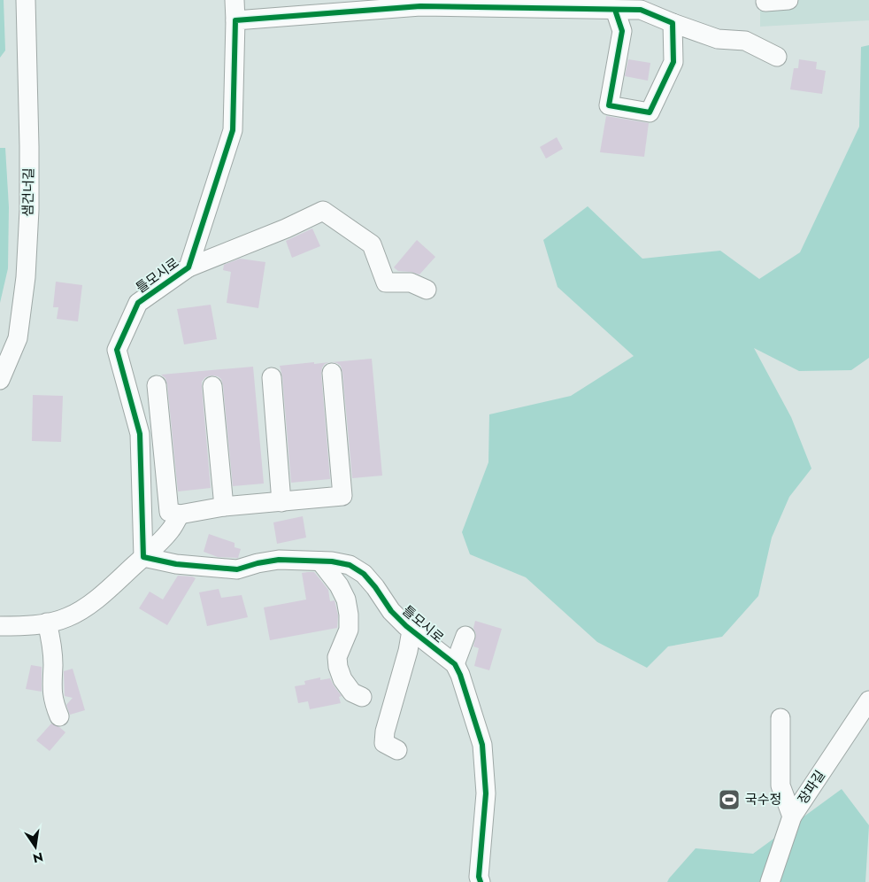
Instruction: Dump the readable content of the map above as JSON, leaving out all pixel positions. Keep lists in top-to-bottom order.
{
  "streets": {
    "street": ["샘건너길", "틀모시로", "장파길"]
  },
  "places": {
    "sports": ["국수정"]
  },
  "north": "bottom"
}
